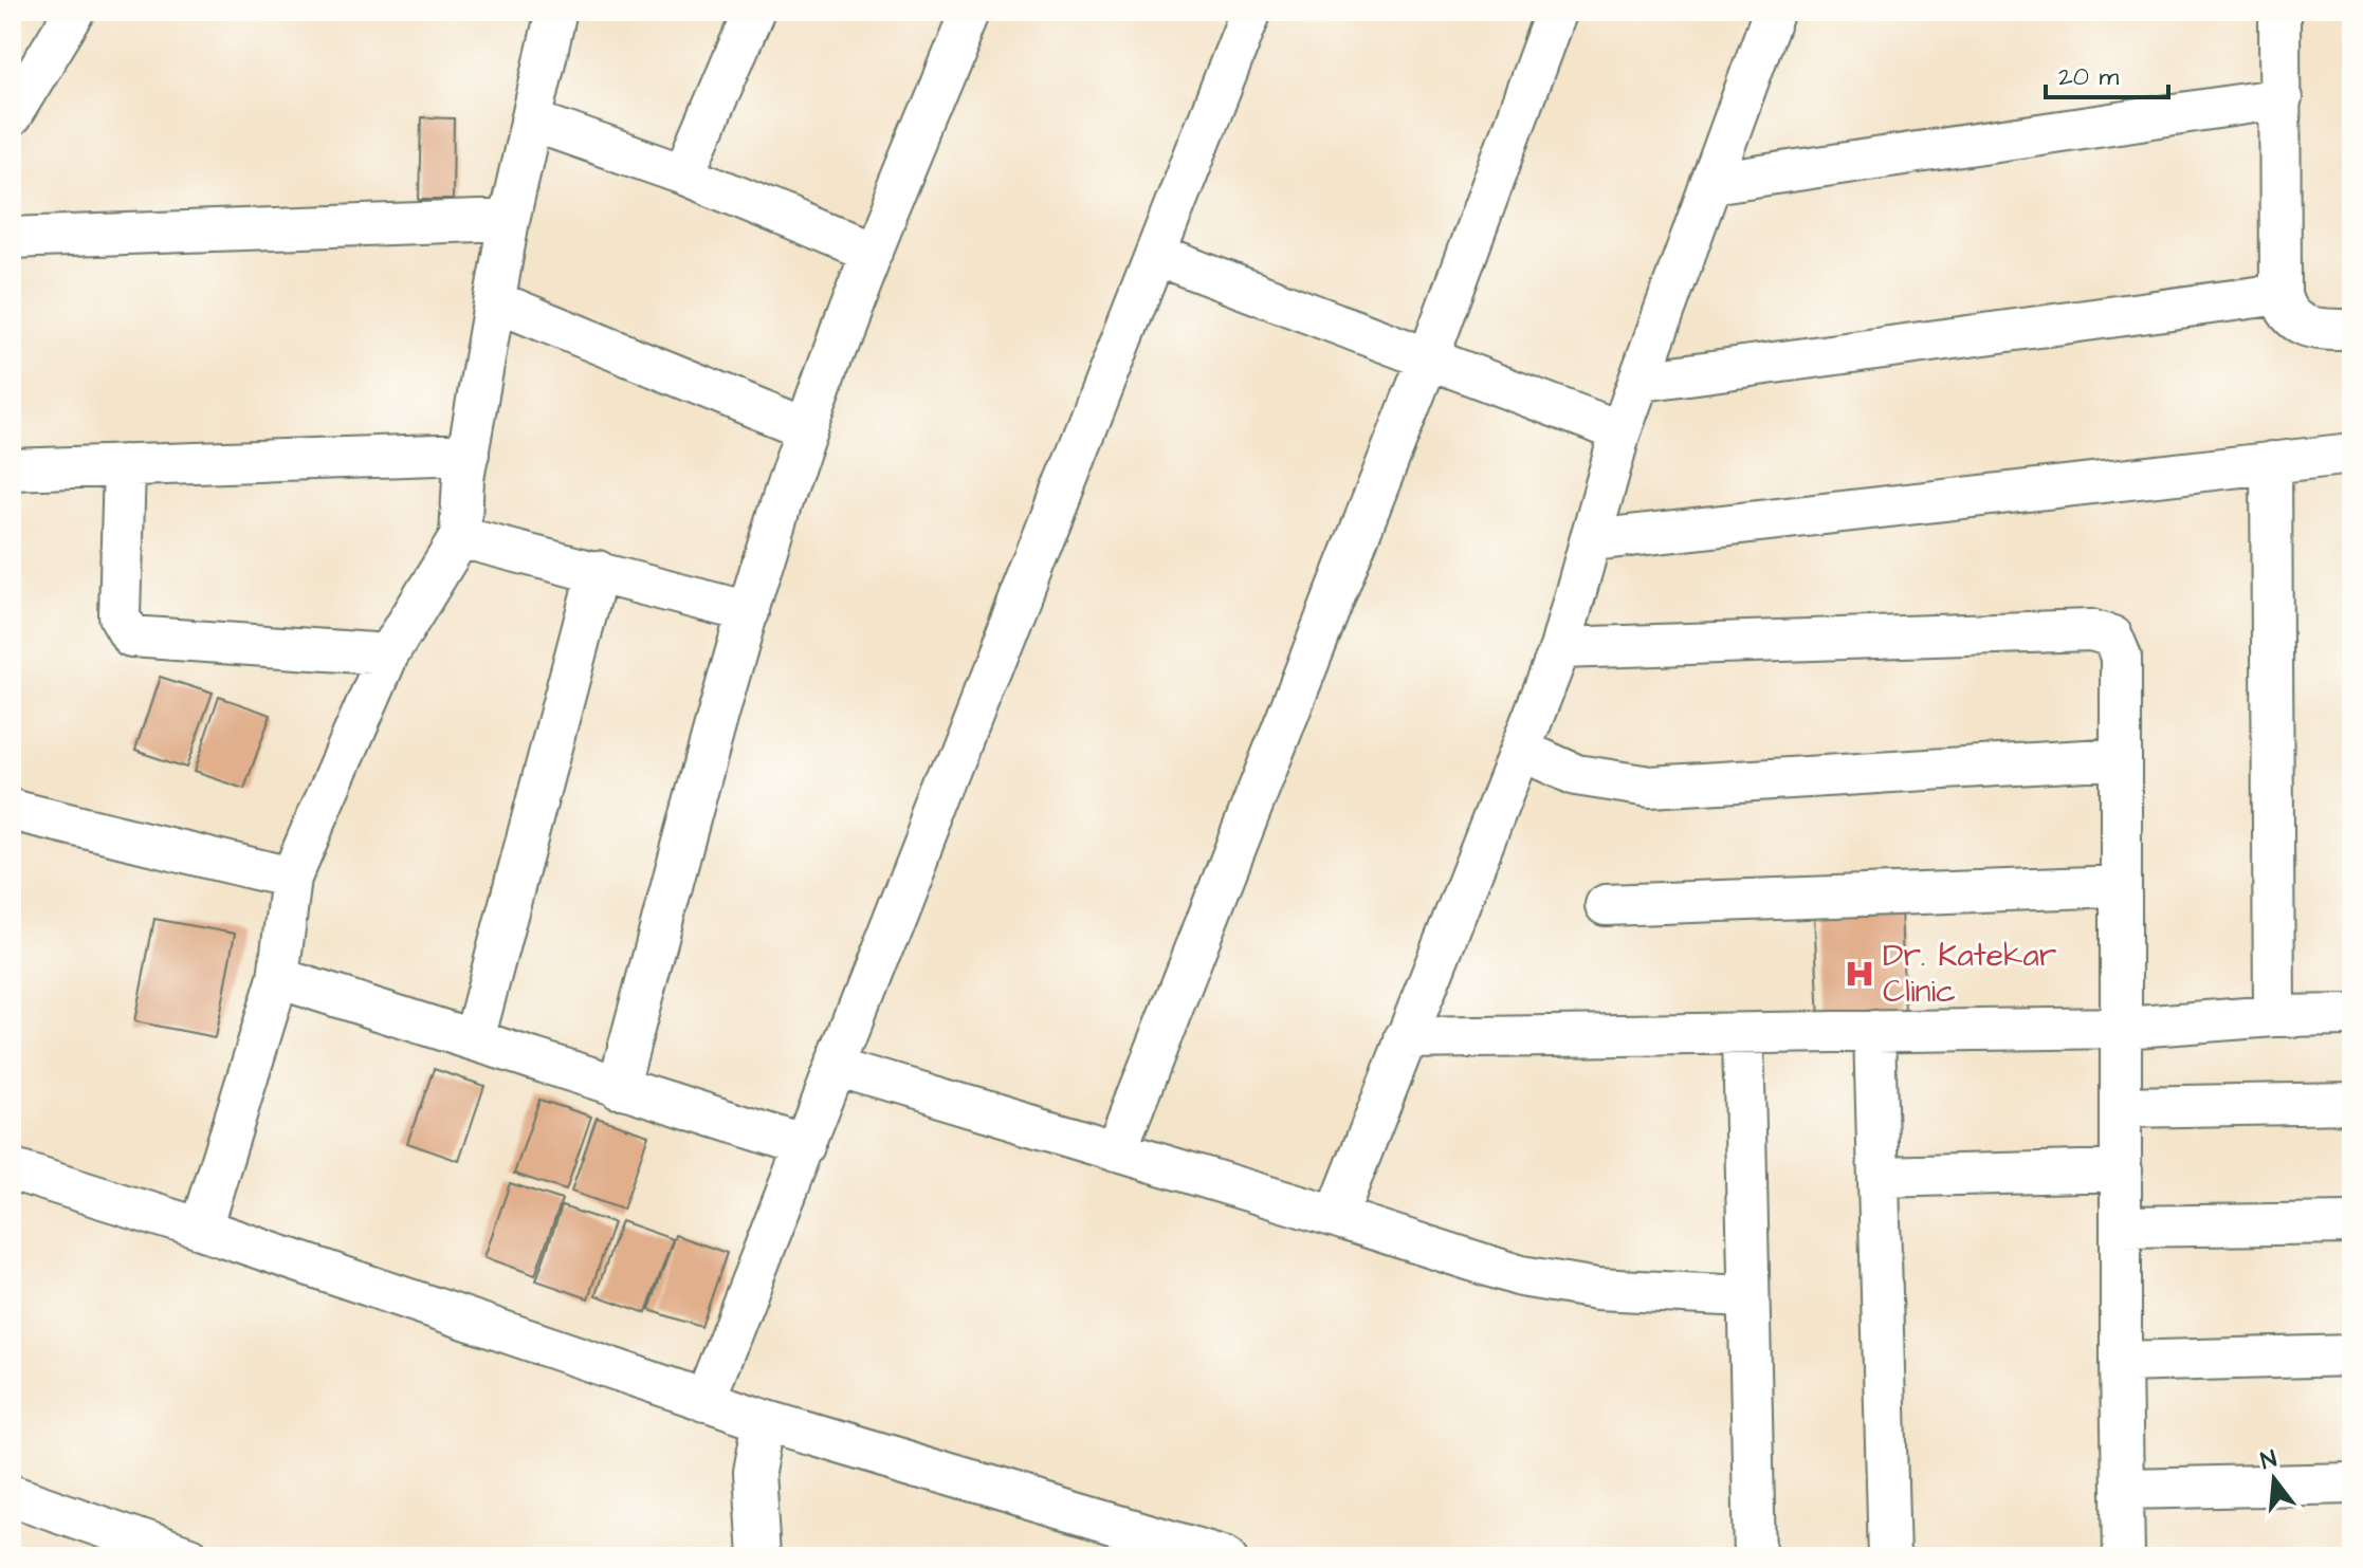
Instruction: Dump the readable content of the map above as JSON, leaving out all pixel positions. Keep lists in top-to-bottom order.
{
  "places": {
    "hospital": ["Dr. Katekar Clinic"]
  },
  "scale_bar": "20 m",
  "north": "top"
}
